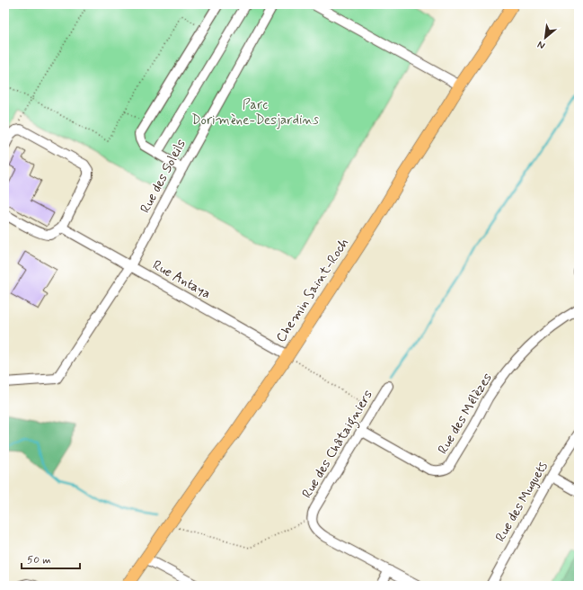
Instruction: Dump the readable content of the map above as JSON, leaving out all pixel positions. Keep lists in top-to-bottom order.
{
  "streets": {
    "main road": ["Chemin Saint-Roch"],
    "street": [
      "Rue des Soleils",
      "Rue Antaya",
      "Rue des Mélèzes",
      "Rue des Châtaigniers",
      "Rue des Muguets"
    ]
  },
  "crossings": [
    ["Rue des Soleils", "Rue Antaya"],
    ["Rue Antaya", "Chemin Saint-Roch"],
    ["Rue des Mélèzes", "Rue des Châtaigniers"]
  ],
  "parks": ["Parc Dorimène-Desjardins"],
  "scale_bar": "50 m",
  "north": "bottom left"
}
